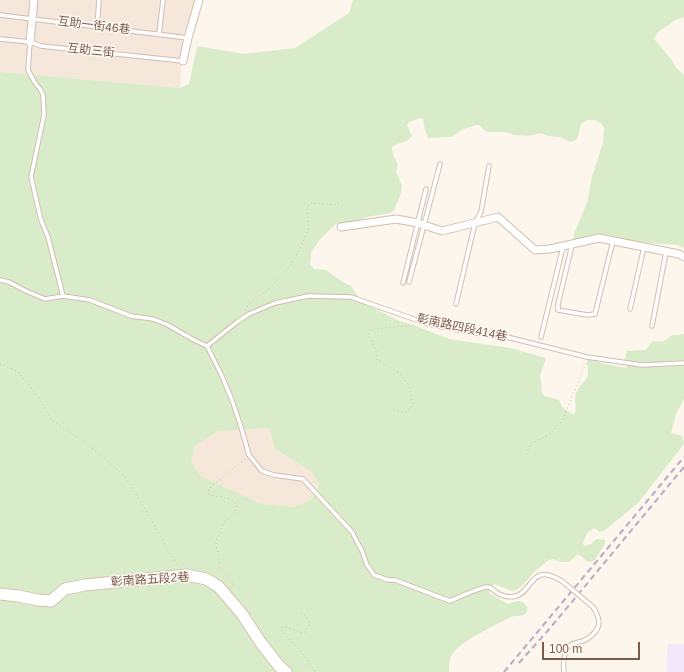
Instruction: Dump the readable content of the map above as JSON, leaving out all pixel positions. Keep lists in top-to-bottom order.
{
  "streets": {
    "street": ["彰南路五段2巷"],
    "lane": ["互助一街46巷", "互助三街", "彰南路四段414巷"]
  },
  "scale_bar": "100 m"
}
